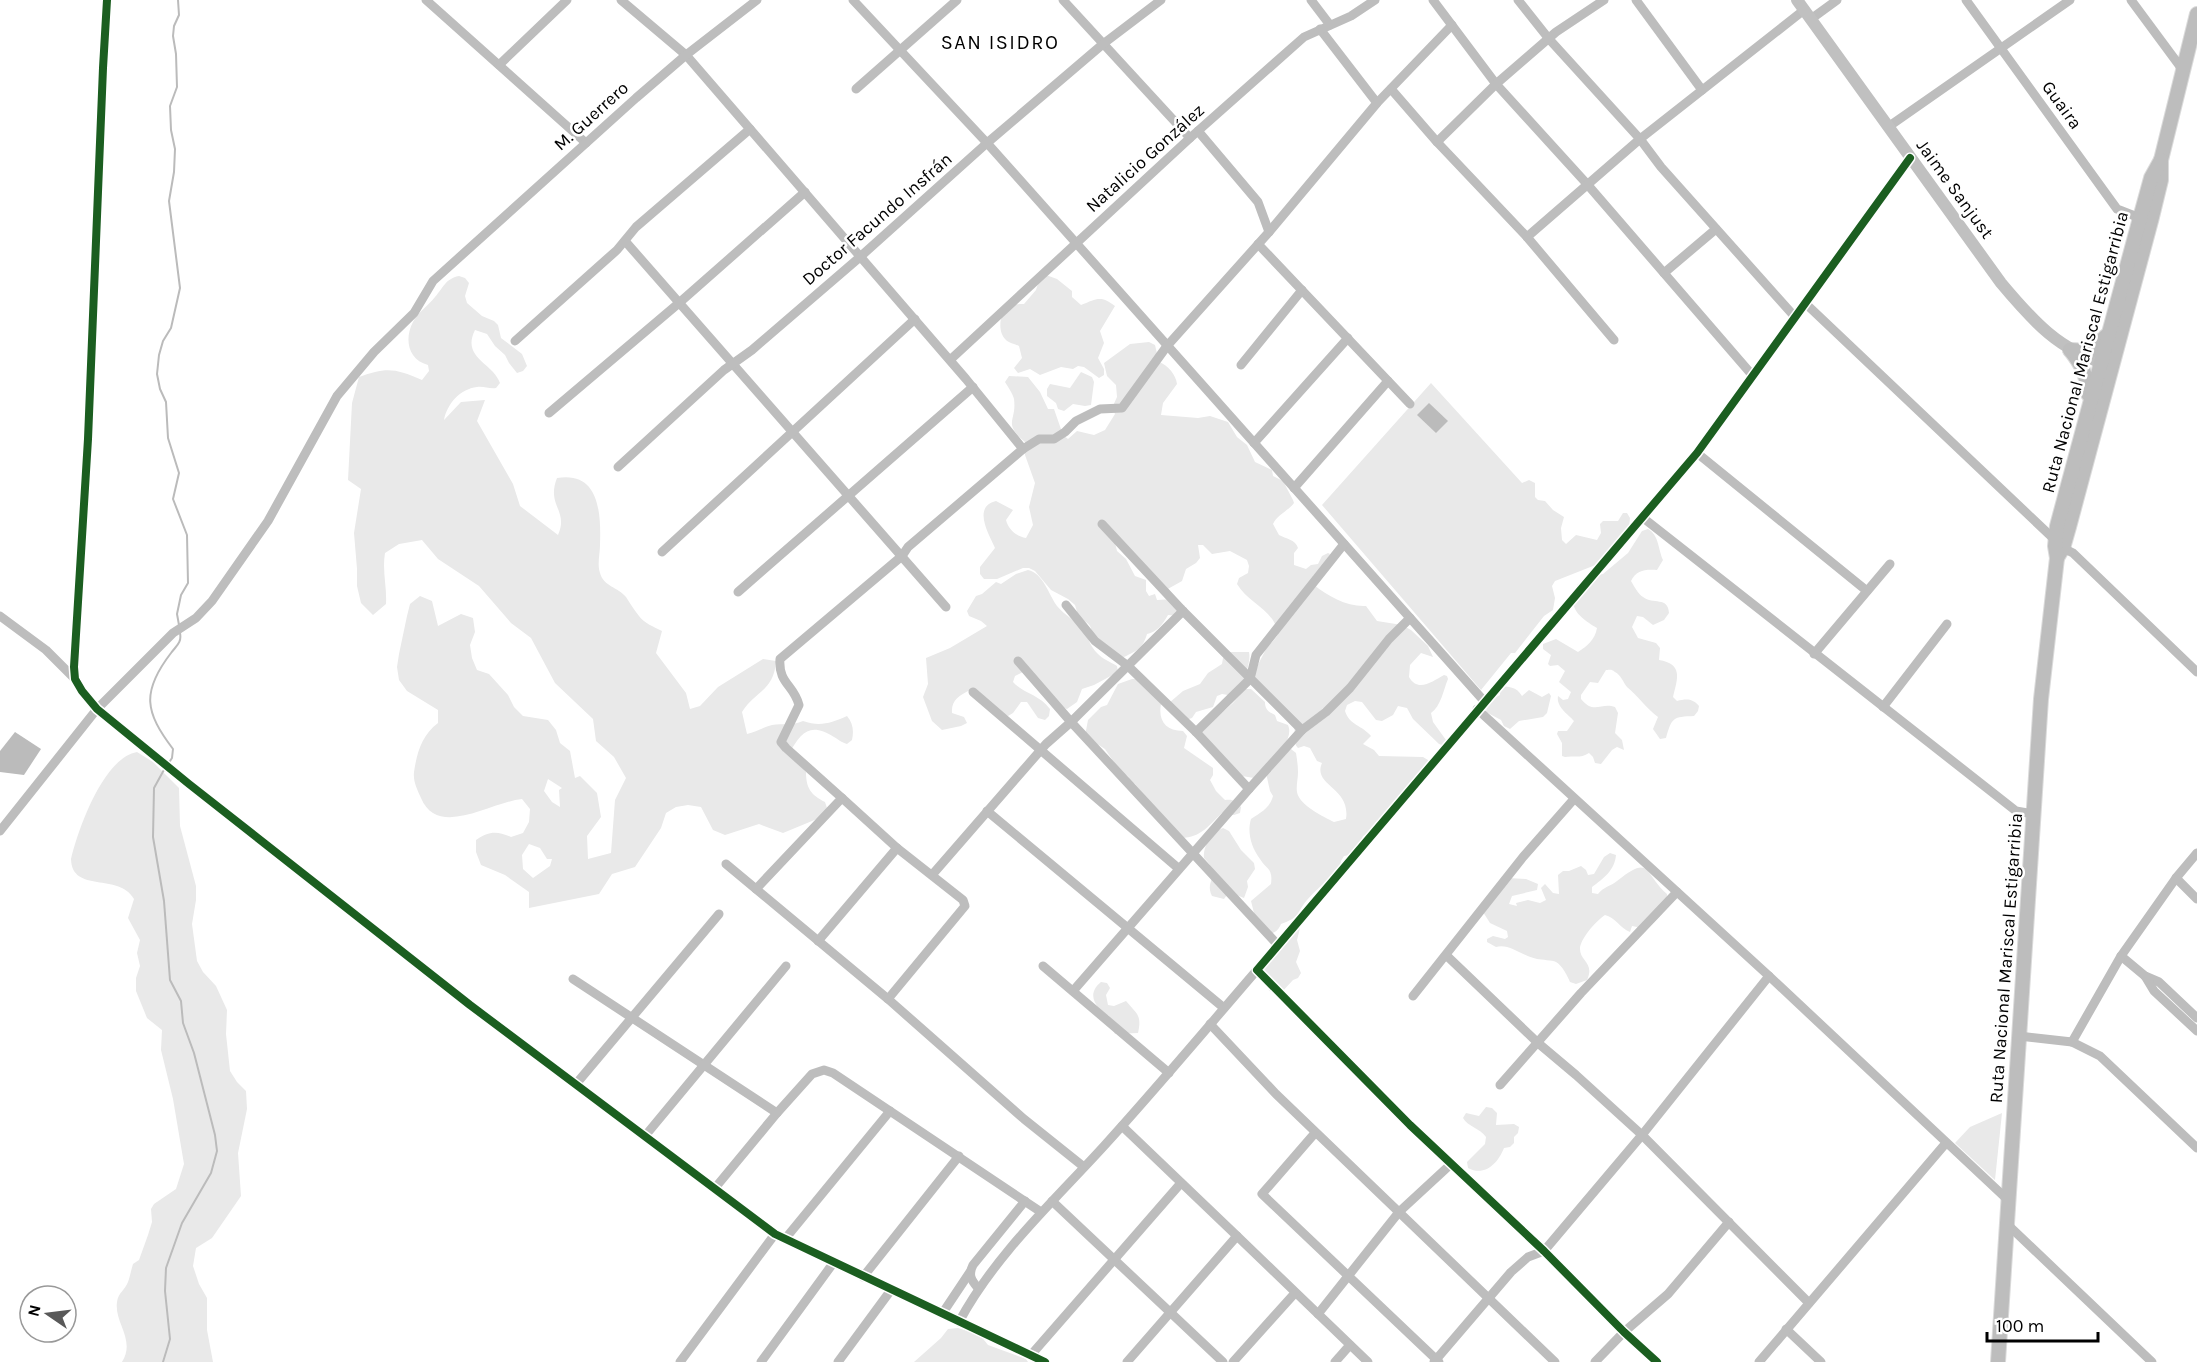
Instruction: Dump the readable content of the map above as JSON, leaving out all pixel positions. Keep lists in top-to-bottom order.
{
  "streets": {
    "main road": ["Jaime Sanjust", "Ruta Nacional Mariscal Estigarribia"],
    "street": [
      "Guaira",
      "M. Guerrero",
      "Natalicio González",
      "Doctor Facundo Insfrán"
    ]
  },
  "crossings": [
    ["Guaira", "Ruta Nacional Mariscal Estigarribia"],
    ["Jaime Sanjust", "Ruta Nacional Mariscal Estigarribia"]
  ],
  "districts": ["SAN ISIDRO"],
  "scale_bar": "100 m",
  "north": "left"
}
